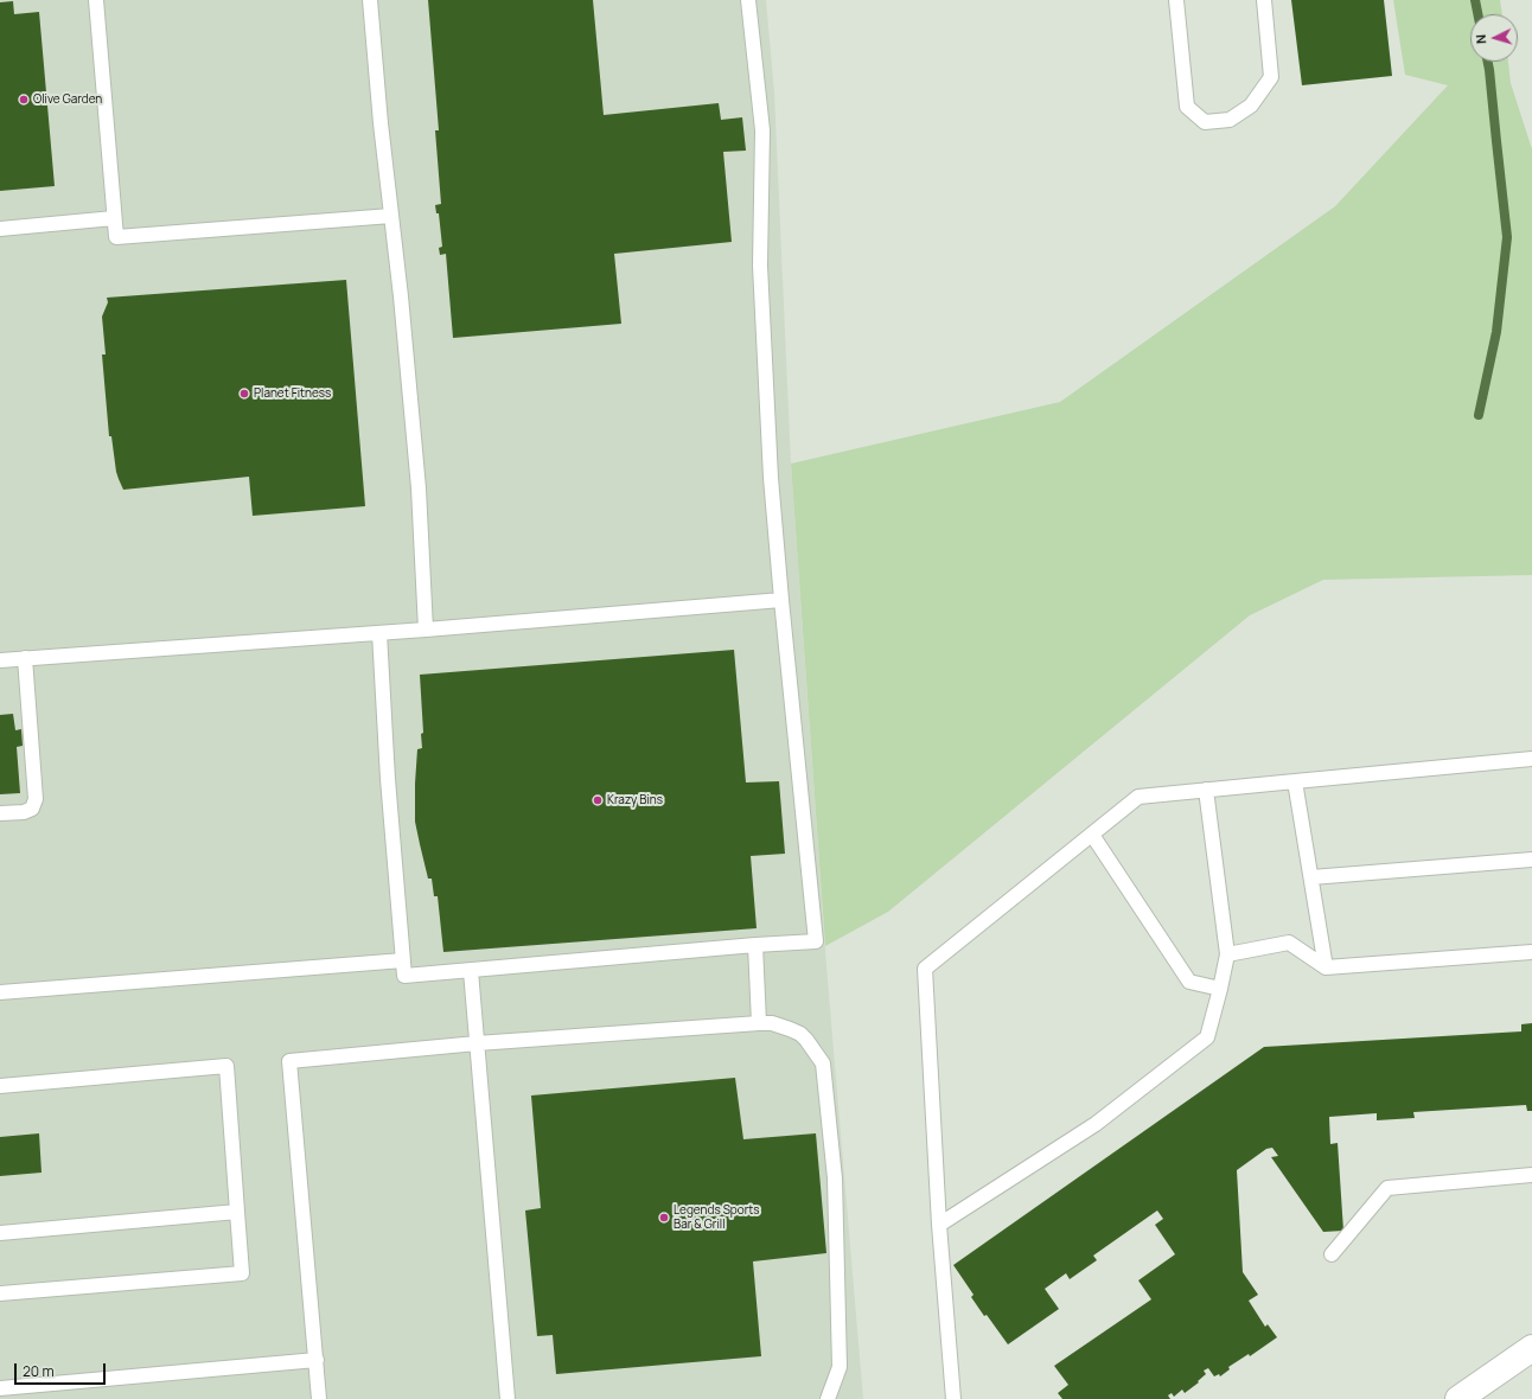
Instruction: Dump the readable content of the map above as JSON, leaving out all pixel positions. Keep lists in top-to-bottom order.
{
  "places": [
    "Olive Garden",
    "Planet Fitness",
    "Krazy Bins",
    "Legends Sports Bar & Grill"
  ],
  "scale_bar": "20 m",
  "north": "left"
}
